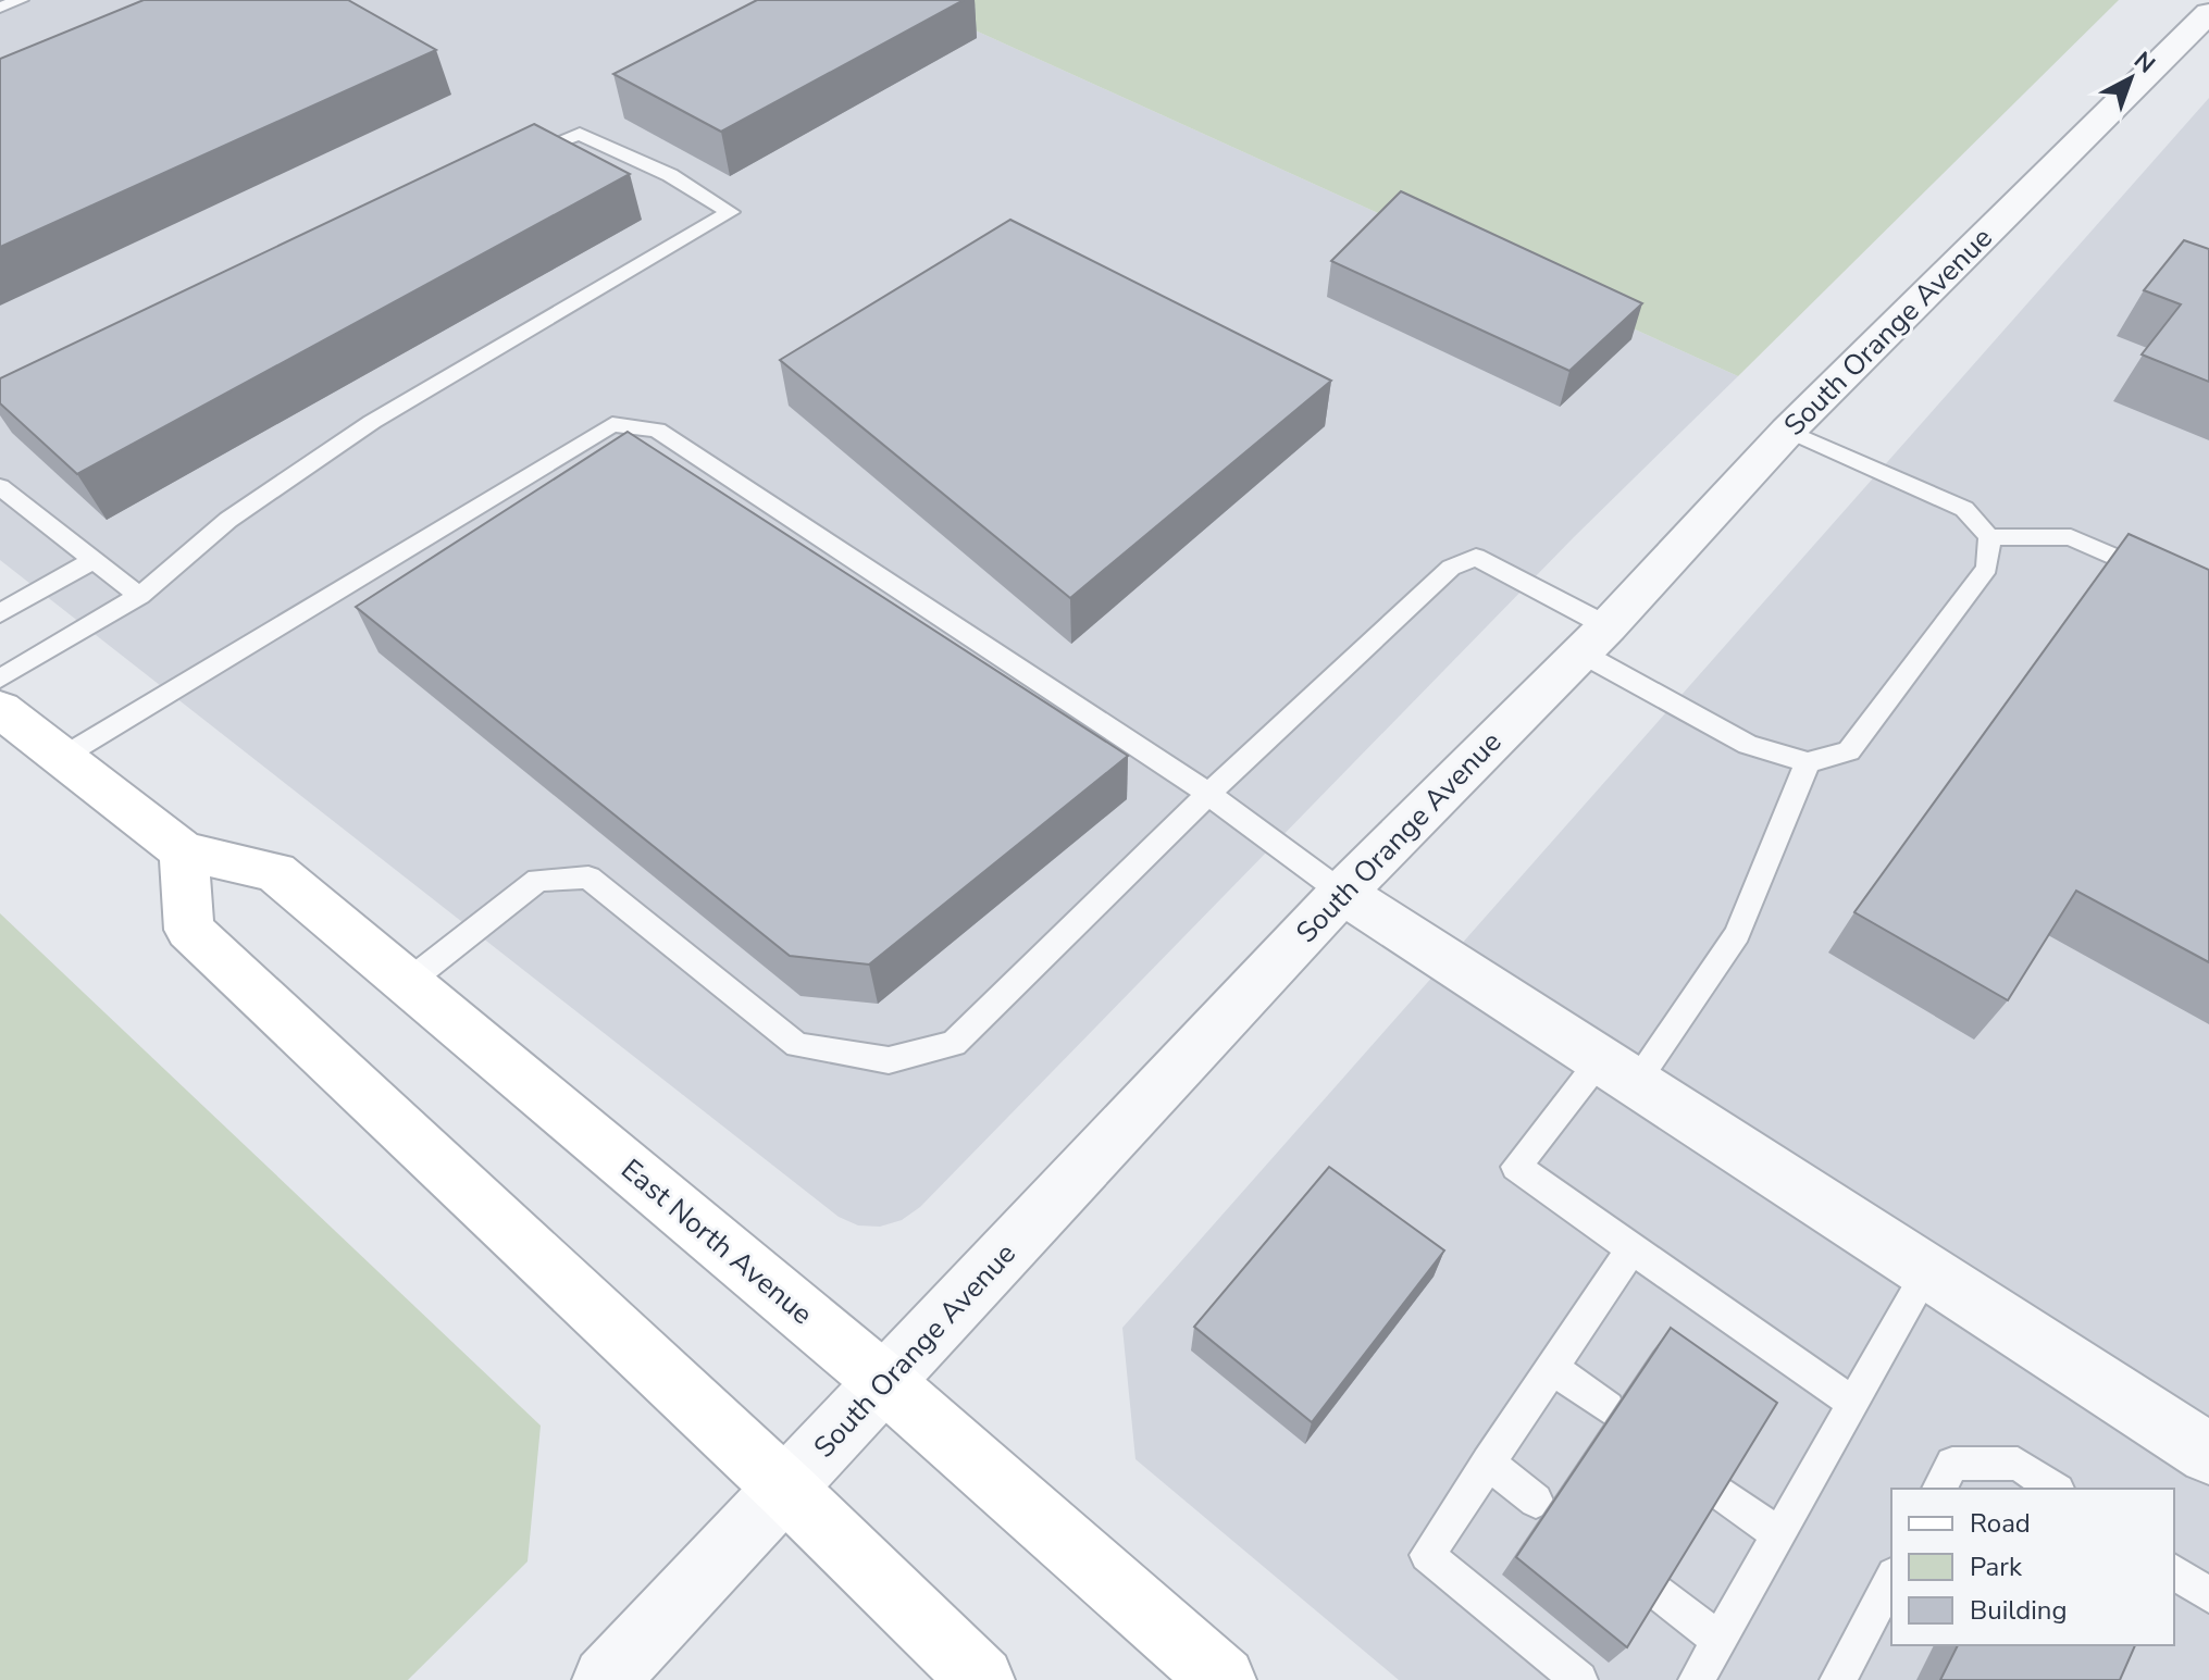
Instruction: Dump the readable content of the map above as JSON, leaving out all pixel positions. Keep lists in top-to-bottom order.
{
  "streets": {
    "street": ["South Orange Avenue", "East North Avenue"]
  },
  "crossings": [
    ["South Orange Avenue", "East North Avenue"]
  ],
  "legend": ["Road", "Park", "Building"],
  "north": "top right"
}
